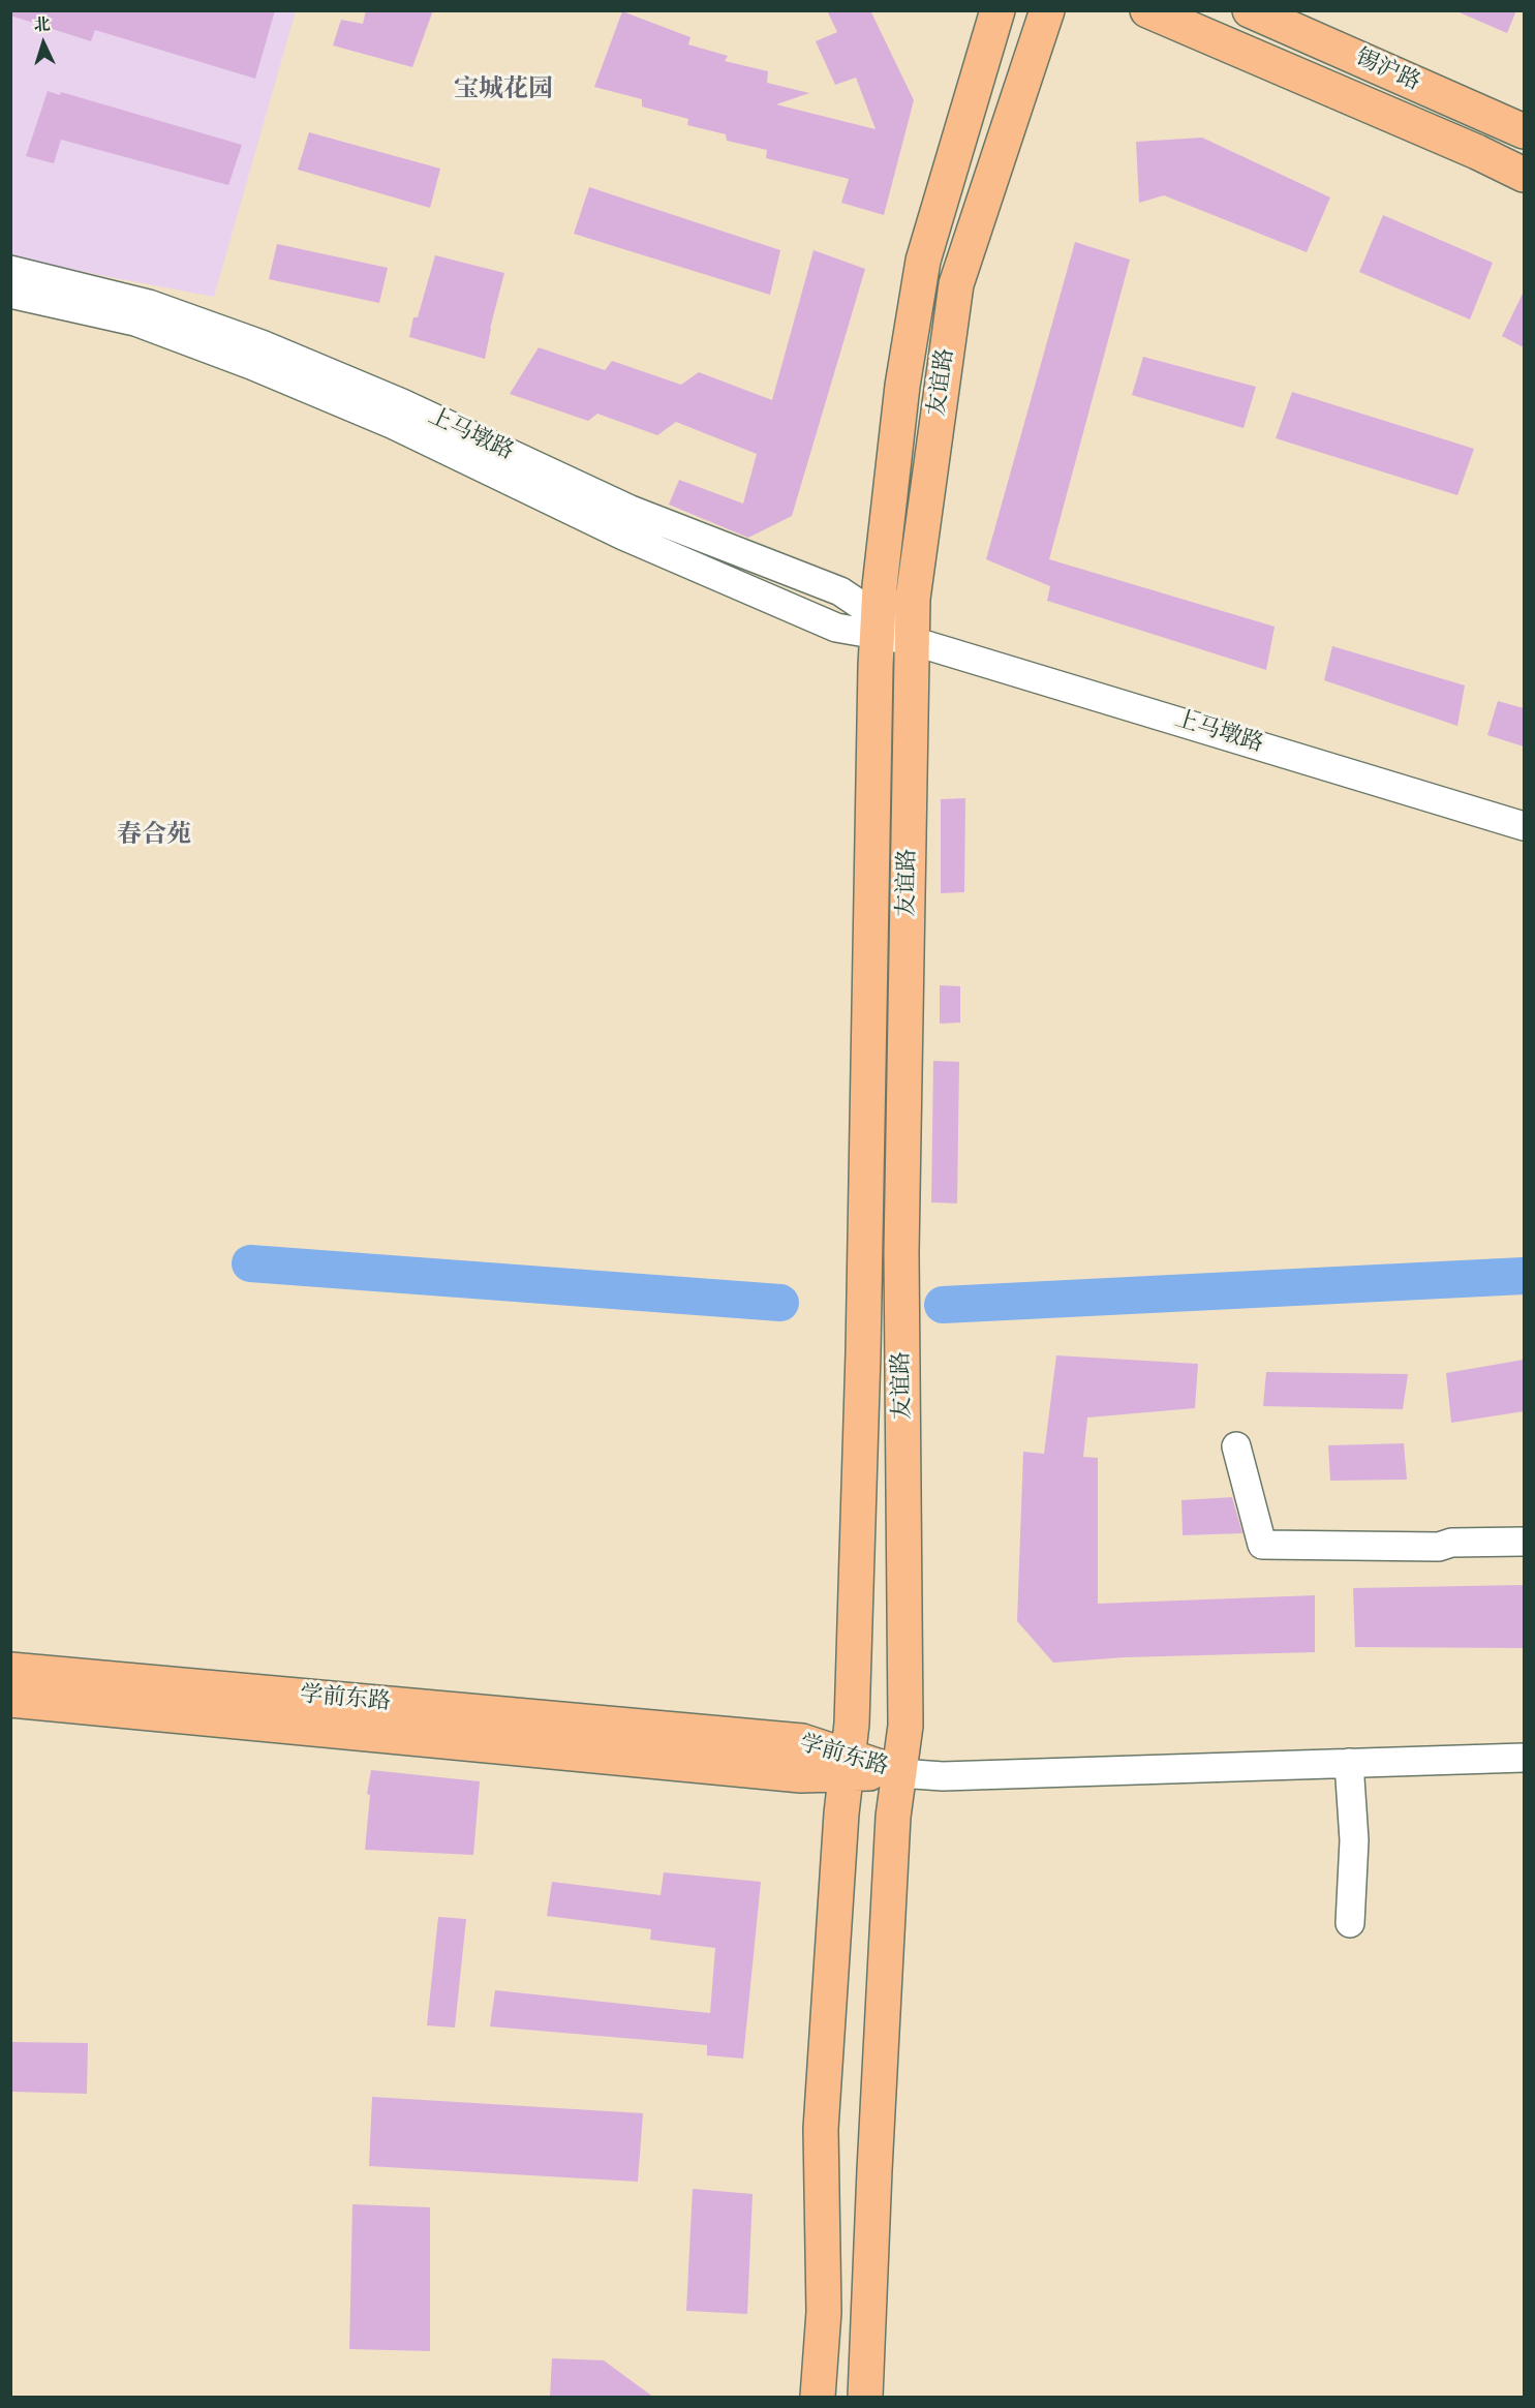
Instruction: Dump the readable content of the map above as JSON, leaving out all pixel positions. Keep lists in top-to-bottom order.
{
  "streets": {
    "main road": ["锡沪路", "友谊路", "学前东路"],
    "street": ["上马墩路"]
  },
  "crossings": [
    ["友谊路", "上马墩路"],
    ["友谊路", "学前东路"]
  ],
  "districts": ["宝城花园", "春合苑"],
  "north": "top"
}
